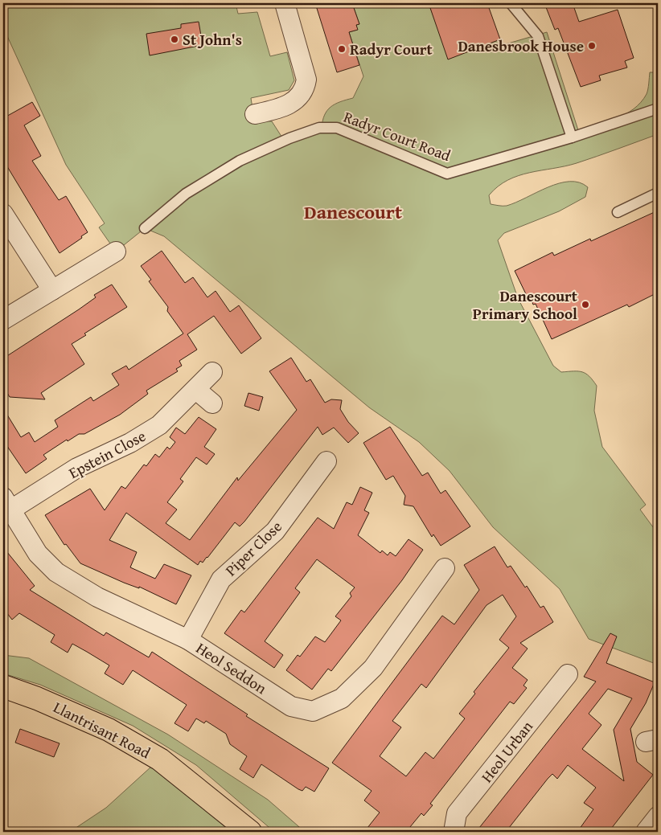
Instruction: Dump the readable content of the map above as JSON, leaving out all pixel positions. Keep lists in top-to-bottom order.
{
  "streets": {
    "main road": ["Llantrisant Road"],
    "street": [
      "Epstein Close",
      "Piper Close",
      "Heol Seddon",
      "Heol Urban"
    ],
    "lane": ["Radyr Court Road"]
  },
  "crossings": [
    ["Epstein Close", "Heol Seddon"],
    ["Piper Close", "Heol Seddon"]
  ],
  "districts": ["Danescourt"],
  "places": [
    "St John's",
    "Danesbrook House",
    "Radyr Court",
    "Danescourt Primary School"
  ]
}
